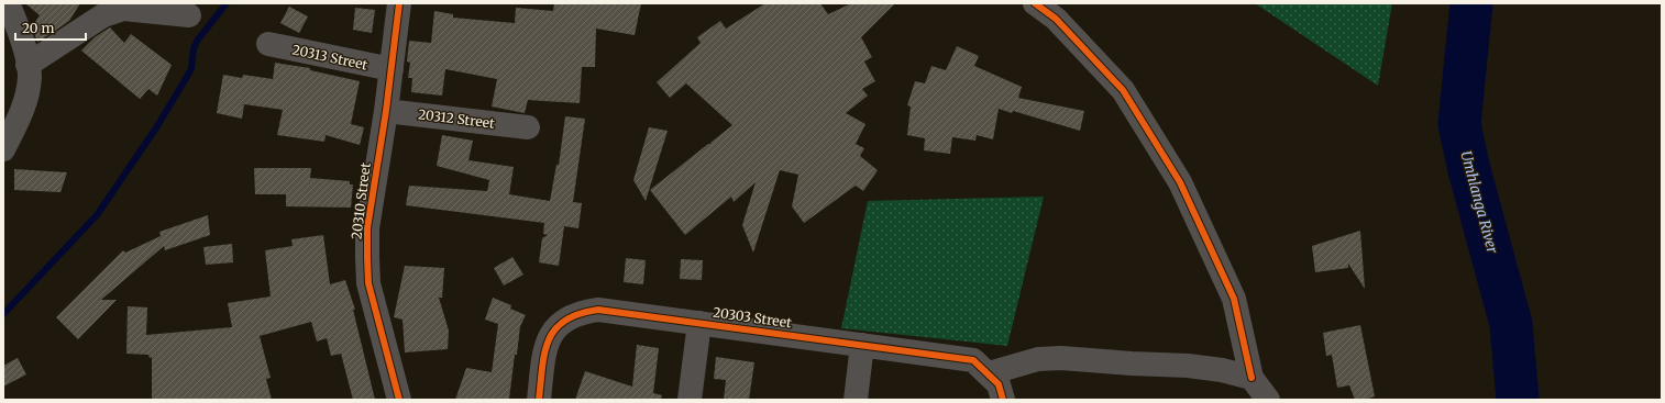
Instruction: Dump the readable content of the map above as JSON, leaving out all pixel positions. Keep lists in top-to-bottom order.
{
  "streets": {
    "street": [
      "20313 Street",
      "20312 Street",
      "20310 Street",
      "20303 Street"
    ]
  },
  "crossings": [
    ["20313 Street", "20310 Street"],
    ["20312 Street", "20310 Street"]
  ],
  "water": ["Umhlanga River"],
  "scale_bar": "20 m"
}
